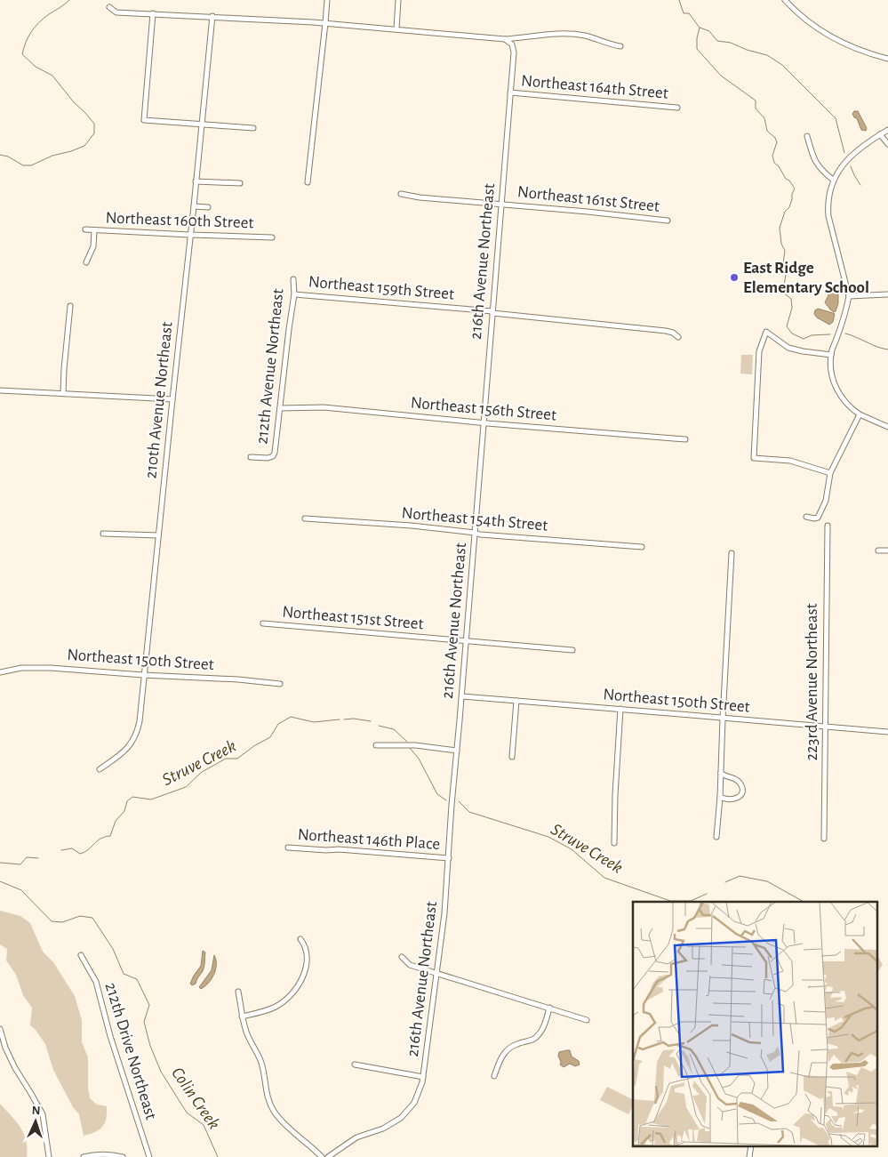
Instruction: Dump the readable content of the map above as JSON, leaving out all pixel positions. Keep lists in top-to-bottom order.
{
  "streets": {
    "street": [
      "Northeast 164th Street",
      "Northeast 161st Street",
      "Northeast 160th Street",
      "216th Avenue Northeast",
      "Northeast 159th Street",
      "212th Avenue Northeast",
      "210th Avenue Northeast",
      "Northeast 156th Street",
      "Northeast 154th Street",
      "Northeast 151st Street",
      "Northeast 150th Street",
      "223rd Avenue Northeast",
      "Northeast 146th Place",
      "212th Drive Northeast"
    ]
  },
  "crossings": [
    ["Northeast 164th Street", "216th Avenue Northeast"],
    ["Northeast 161st Street", "216th Avenue Northeast"],
    ["Northeast 160th Street", "210th Avenue Northeast"],
    ["216th Avenue Northeast", "Northeast 159th Street"],
    ["216th Avenue Northeast", "Northeast 156th Street"],
    ["216th Avenue Northeast", "Northeast 154th Street"],
    ["216th Avenue Northeast", "Northeast 151st Street"],
    ["216th Avenue Northeast", "Northeast 150th Street"],
    ["216th Avenue Northeast", "Northeast 146th Place"],
    ["Northeast 159th Street", "212th Avenue Northeast"],
    ["212th Avenue Northeast", "Northeast 156th Street"],
    ["210th Avenue Northeast", "Northeast 150th Street"],
    ["Northeast 150th Street", "223rd Avenue Northeast"]
  ],
  "water": ["Struve Creek", "Colin Creek"],
  "places": ["East Ridge Elementary School"],
  "north": "top"
}
